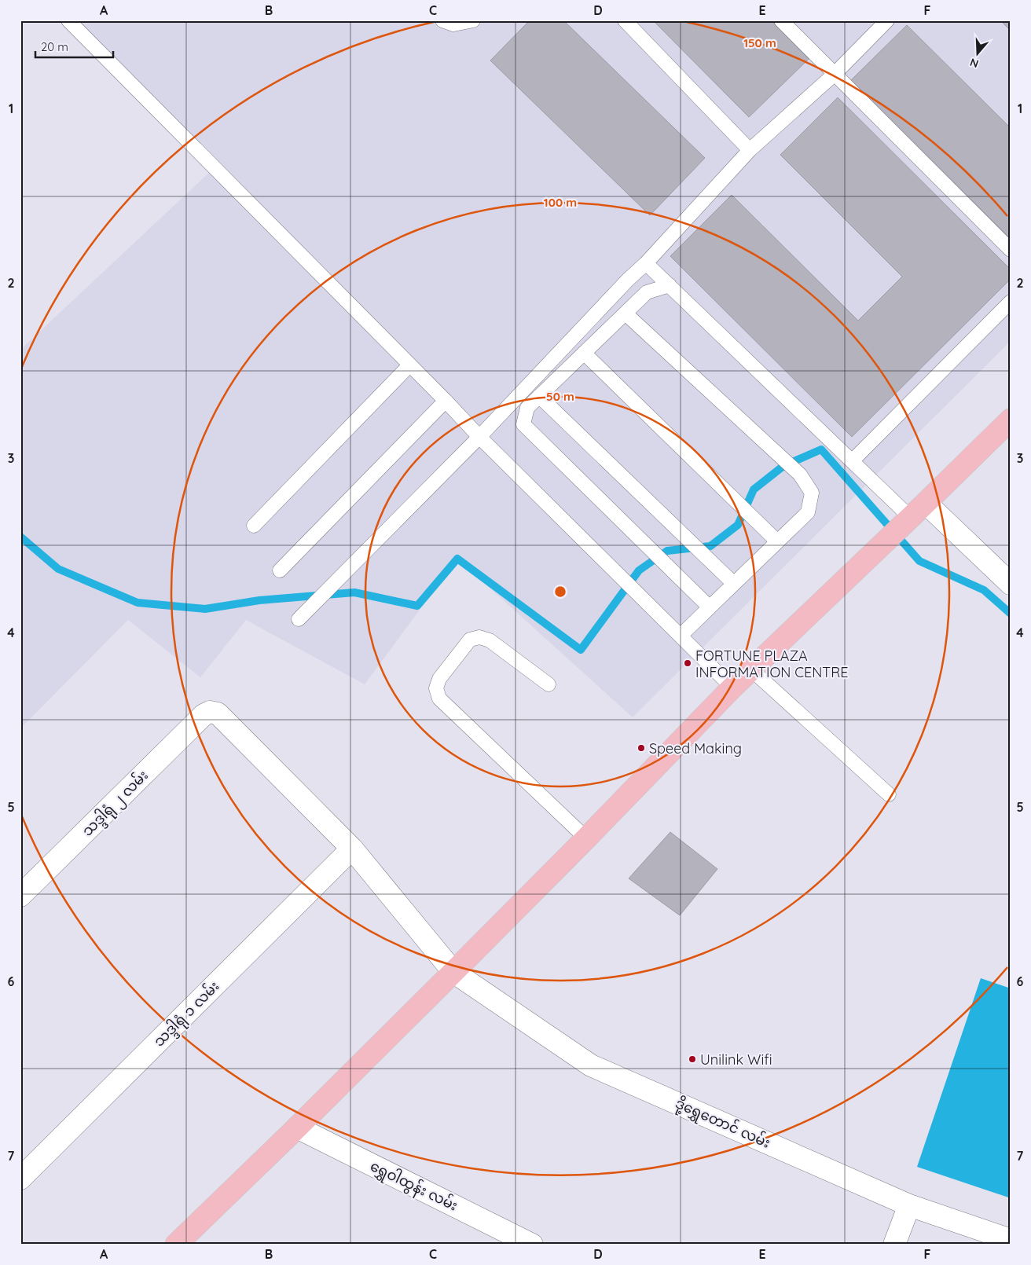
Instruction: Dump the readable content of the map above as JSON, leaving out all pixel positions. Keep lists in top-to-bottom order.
{
  "streets": {
    "street": [
      "သဒ္ဒါရုံ ၂ လမ်း",
      "သဒ္ဒါရုံ ၁ လမ်း",
      "ဒို့ရွှေတောင် လမ်း",
      "ရွှေဝါထွန်း လမ်း"
    ]
  },
  "crossings": [
    ["သဒ္ဒါရုံ ၂ လမ်း", "ဒို့ရွှေတောင် လမ်း"],
    ["သဒ္ဒါရုံ ၁ လမ်း", "ဒို့ရွှေတောင် လမ်း"]
  ],
  "places": ["FORTUNE PLAZA INFORMATION CENTRE", "Speed Making", "Unilink Wifi"],
  "scale_bar": "20 m",
  "north": "bottom",
  "grid": {
    "columns": [
      "A",
      "B",
      "C",
      "D",
      "E",
      "F"
    ],
    "rows": [
      "1",
      "2",
      "3",
      "4",
      "5",
      "6",
      "7"
    ]
  },
  "rings": ["150 m", "100 m", "50 m"]
}
